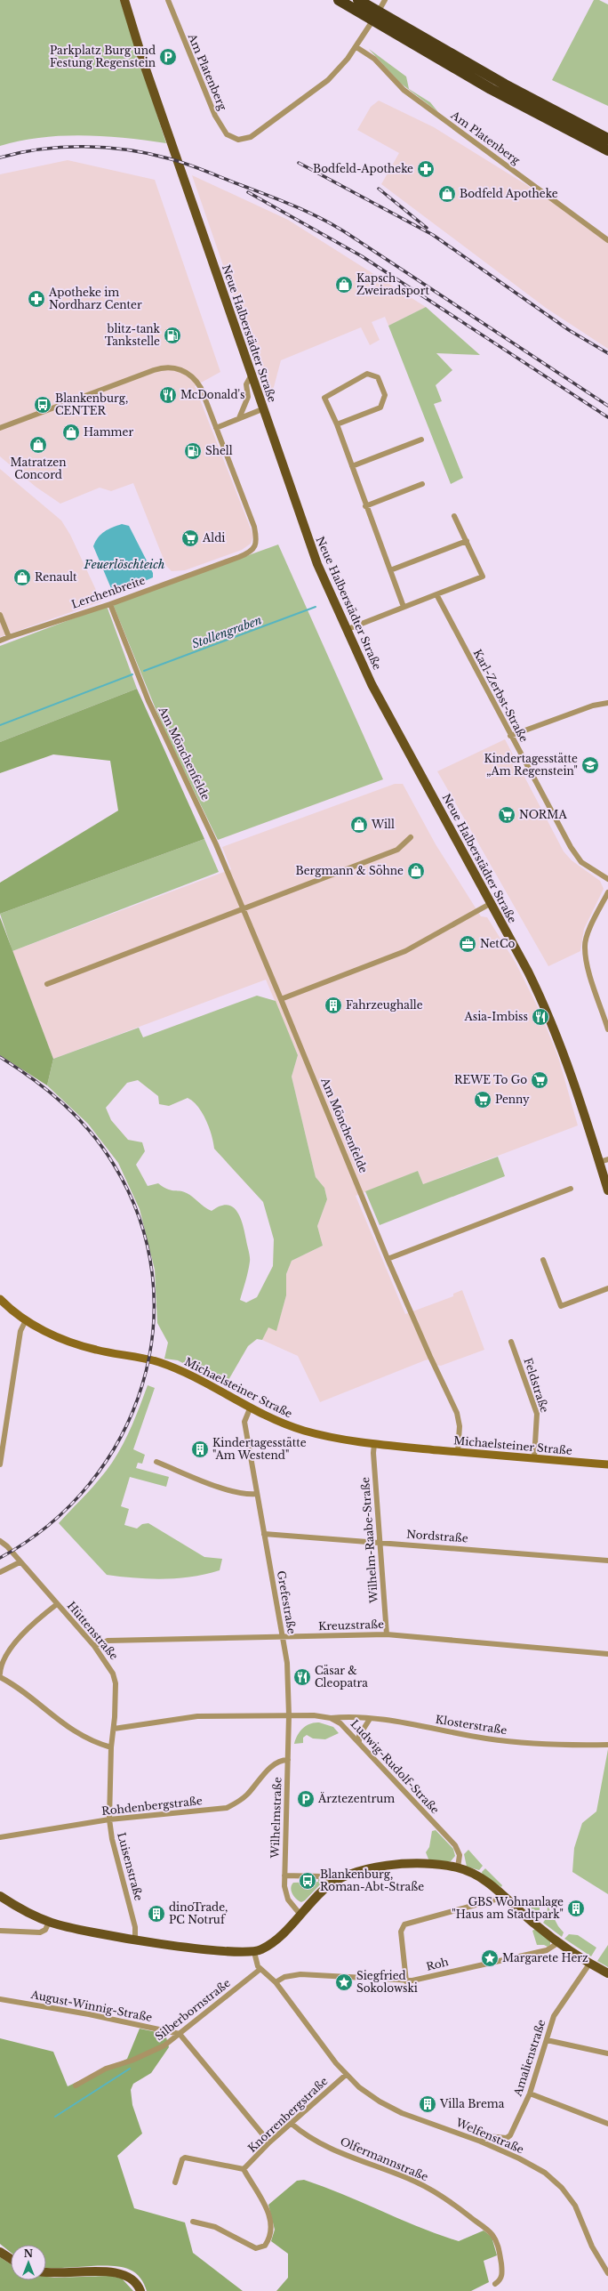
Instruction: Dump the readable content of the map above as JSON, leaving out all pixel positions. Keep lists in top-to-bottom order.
{
  "streets": {
    "main road": ["Neue Halberstädter Straße"],
    "street": [
      "Am Platenberg",
      "Lerchenbreite",
      "Karl-Zerbst-Straße",
      "Am Mönchenfelde",
      "Feldstraße",
      "Michaelsteiner Straße",
      "Nordstraße",
      "Wilhelm-Raabe-Straße",
      "Grefestraße",
      "Kreuzstraße",
      "Hüttenstraße",
      "Klosterstraße",
      "Ludwig-Rudolf-Straße",
      "Rohdenbergstraße",
      "Wilhelmstraße",
      "Luisenstraße",
      "Roh",
      "August-Winnig-Straße",
      "Silberbornstraße",
      "Amalienstraße",
      "Knorrenbergstraße",
      "Welfenstraße",
      "Olfermannstraße"
    ]
  },
  "crossings": [
    ["Lerchenbreite", "Am Mönchenfelde"],
    ["Am Mönchenfelde", "Michaelsteiner Straße"],
    ["Feldstraße", "Michaelsteiner Straße"],
    ["Michaelsteiner Straße", "Wilhelm-Raabe-Straße"],
    ["Michaelsteiner Straße", "Grefestraße"],
    ["Nordstraße", "Wilhelm-Raabe-Straße"],
    ["Nordstraße", "Grefestraße"],
    ["Wilhelm-Raabe-Straße", "Kreuzstraße"],
    ["Grefestraße", "Kreuzstraße"],
    ["Grefestraße", "Ludwig-Rudolf-Straße"],
    ["Grefestraße", "Wilhelmstraße"],
    ["Kreuzstraße", "Hüttenstraße"],
    ["Hüttenstraße", "Ludwig-Rudolf-Straße"],
    ["Hüttenstraße", "Rohdenbergstraße"],
    ["Hüttenstraße", "Luisenstraße"],
    ["Klosterstraße", "Ludwig-Rudolf-Straße"],
    ["Ludwig-Rudolf-Straße", "Wilhelmstraße"],
    ["Rohdenbergstraße", "Wilhelmstraße"],
    ["Rohdenbergstraße", "Luisenstraße"],
    ["Roh", "Welfenstraße"],
    ["August-Winnig-Straße", "Silberbornstraße"],
    ["Silberbornstraße", "Welfenstraße"],
    ["Amalienstraße", "Welfenstraße"],
    ["Knorrenbergstraße", "Welfenstraße"],
    ["Knorrenbergstraße", "Olfermannstraße"]
  ],
  "water": ["Feuerlöschteich", "Stollengraben"],
  "places": {
    "parking": ["Parkplatz Burg und Festung Regenstein", "Ärztezentrum"],
    "pharmacy": ["Bodfeld-Apotheke", "Apotheke im Nordharz Center"],
    "shop": [
      "Bodfeld Apotheke",
      "Kapsch Zweiradsport",
      "Hammer",
      "Matratzen Concord",
      "Renault",
      "Will",
      "Bergmann & Söhne"
    ],
    "fuel station": ["blitz-tank Tankstelle", "Shell"],
    "restaurant": ["McDonald's", "Asia-Imbiss", "Cäsar & Cleopatra"],
    "bus stop": ["Blankenburg, CENTER", "Blankenburg, Roman-Abt-Straße"],
    "supermarket": [
      "Aldi",
      "NORMA",
      "REWE To Go",
      "Penny"
    ],
    "school or university": ["Kindertagesstätte „Am Regenstein\""],
    "office": ["NetCo"],
    "building": [
      "Fahrzeughalle",
      "Kindertagesstätte \"Am Westend\"",
      "GBS Wohnanlage \"Haus am Stadtpark\"",
      "dinoTrade, PC Notruf",
      "Villa Brema"
    ],
    "place": ["Margarete Herz", "Siegfried Sokolowski"]
  },
  "north": "top"
}
